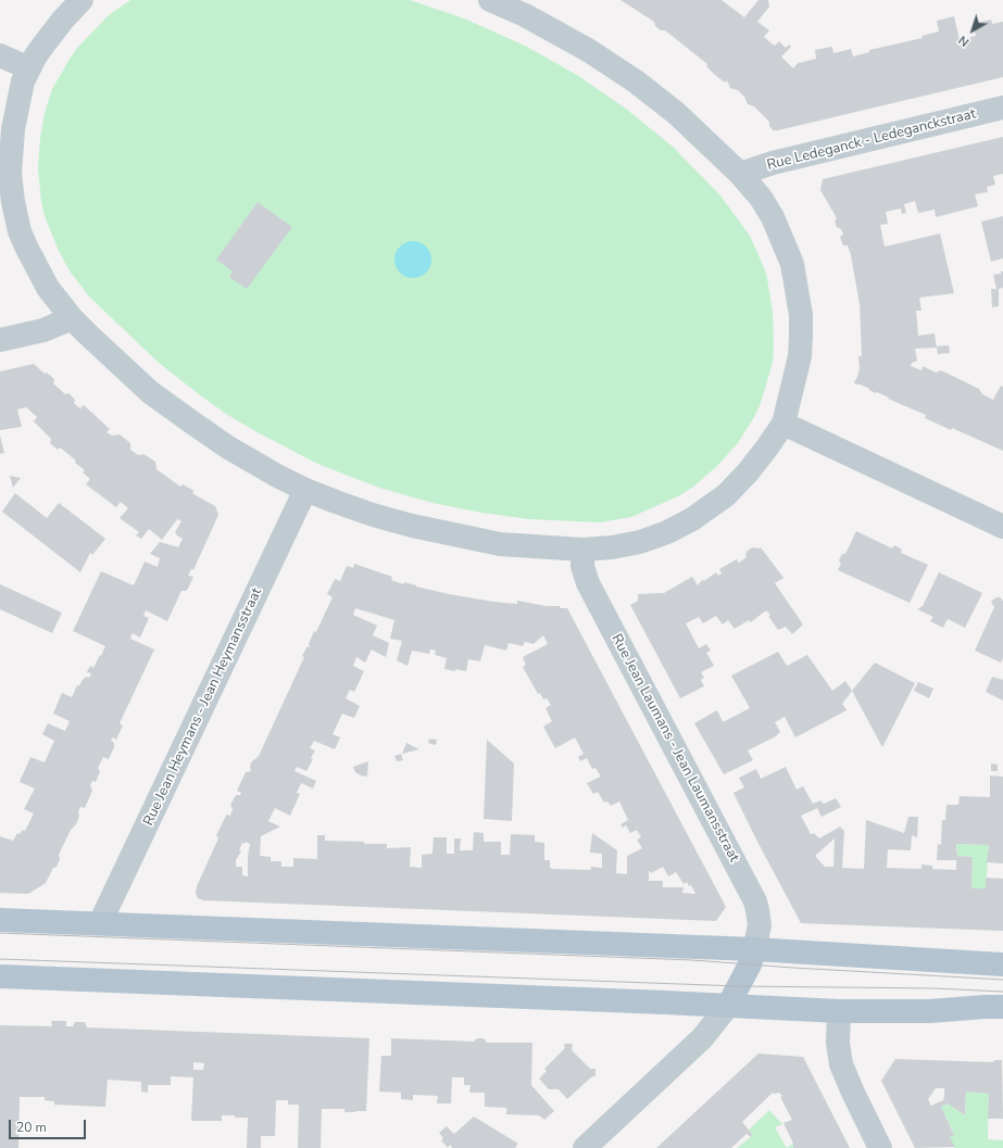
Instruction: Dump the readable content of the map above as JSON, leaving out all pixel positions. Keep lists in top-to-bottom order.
{
  "streets": {
    "street": ["Rue Ledeganck - Ledeganckstraat", "Rue Jean Heymans - Jean Heymansstraat", "Rue Jean Laumans - Jean Laumansstraat"]
  },
  "scale_bar": "20 m",
  "north": "bottom left"
}
